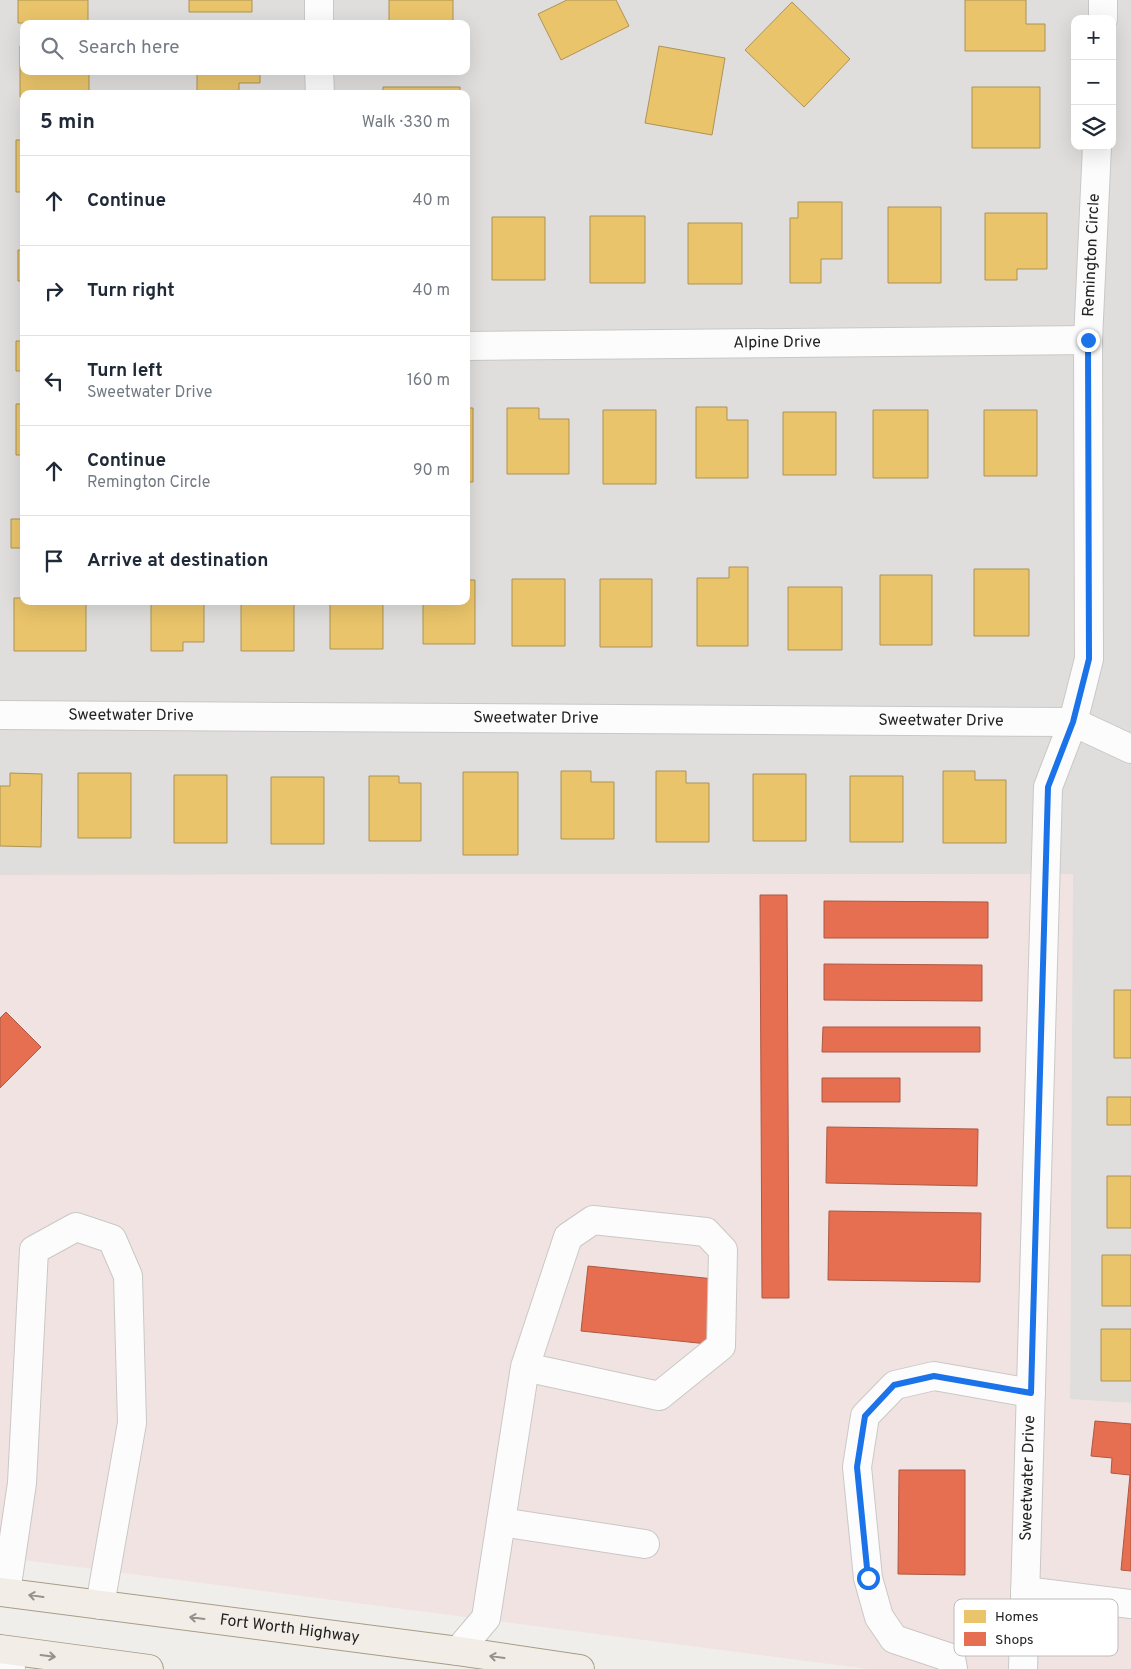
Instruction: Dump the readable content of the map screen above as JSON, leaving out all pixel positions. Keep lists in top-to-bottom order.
{
  "streets": {
    "main road": ["Fort Worth Highway"],
    "street": ["Remington Circle", "Alpine Drive", "Sweetwater Drive"]
  },
  "crossings": [
    ["Remington Circle", "Alpine Drive"],
    ["Remington Circle", "Sweetwater Drive"]
  ],
  "one_way": ["Fort Worth Highway"],
  "legend": ["Homes", "Shops"],
  "page": {
    "map_buttons": ["+", "−"],
    "search": "Search here",
    "heading": ["5 min", "Walk · 330 m"],
    "list": [
      ["Continue", "40 m"],
      ["Turn right", "40 m"],
      ["Turn left", "Sweetwater Drive", "160 m"],
      ["Continue", "Remington Circle", "90 m"],
      "Arrive at destination"
    ]
  }
}
